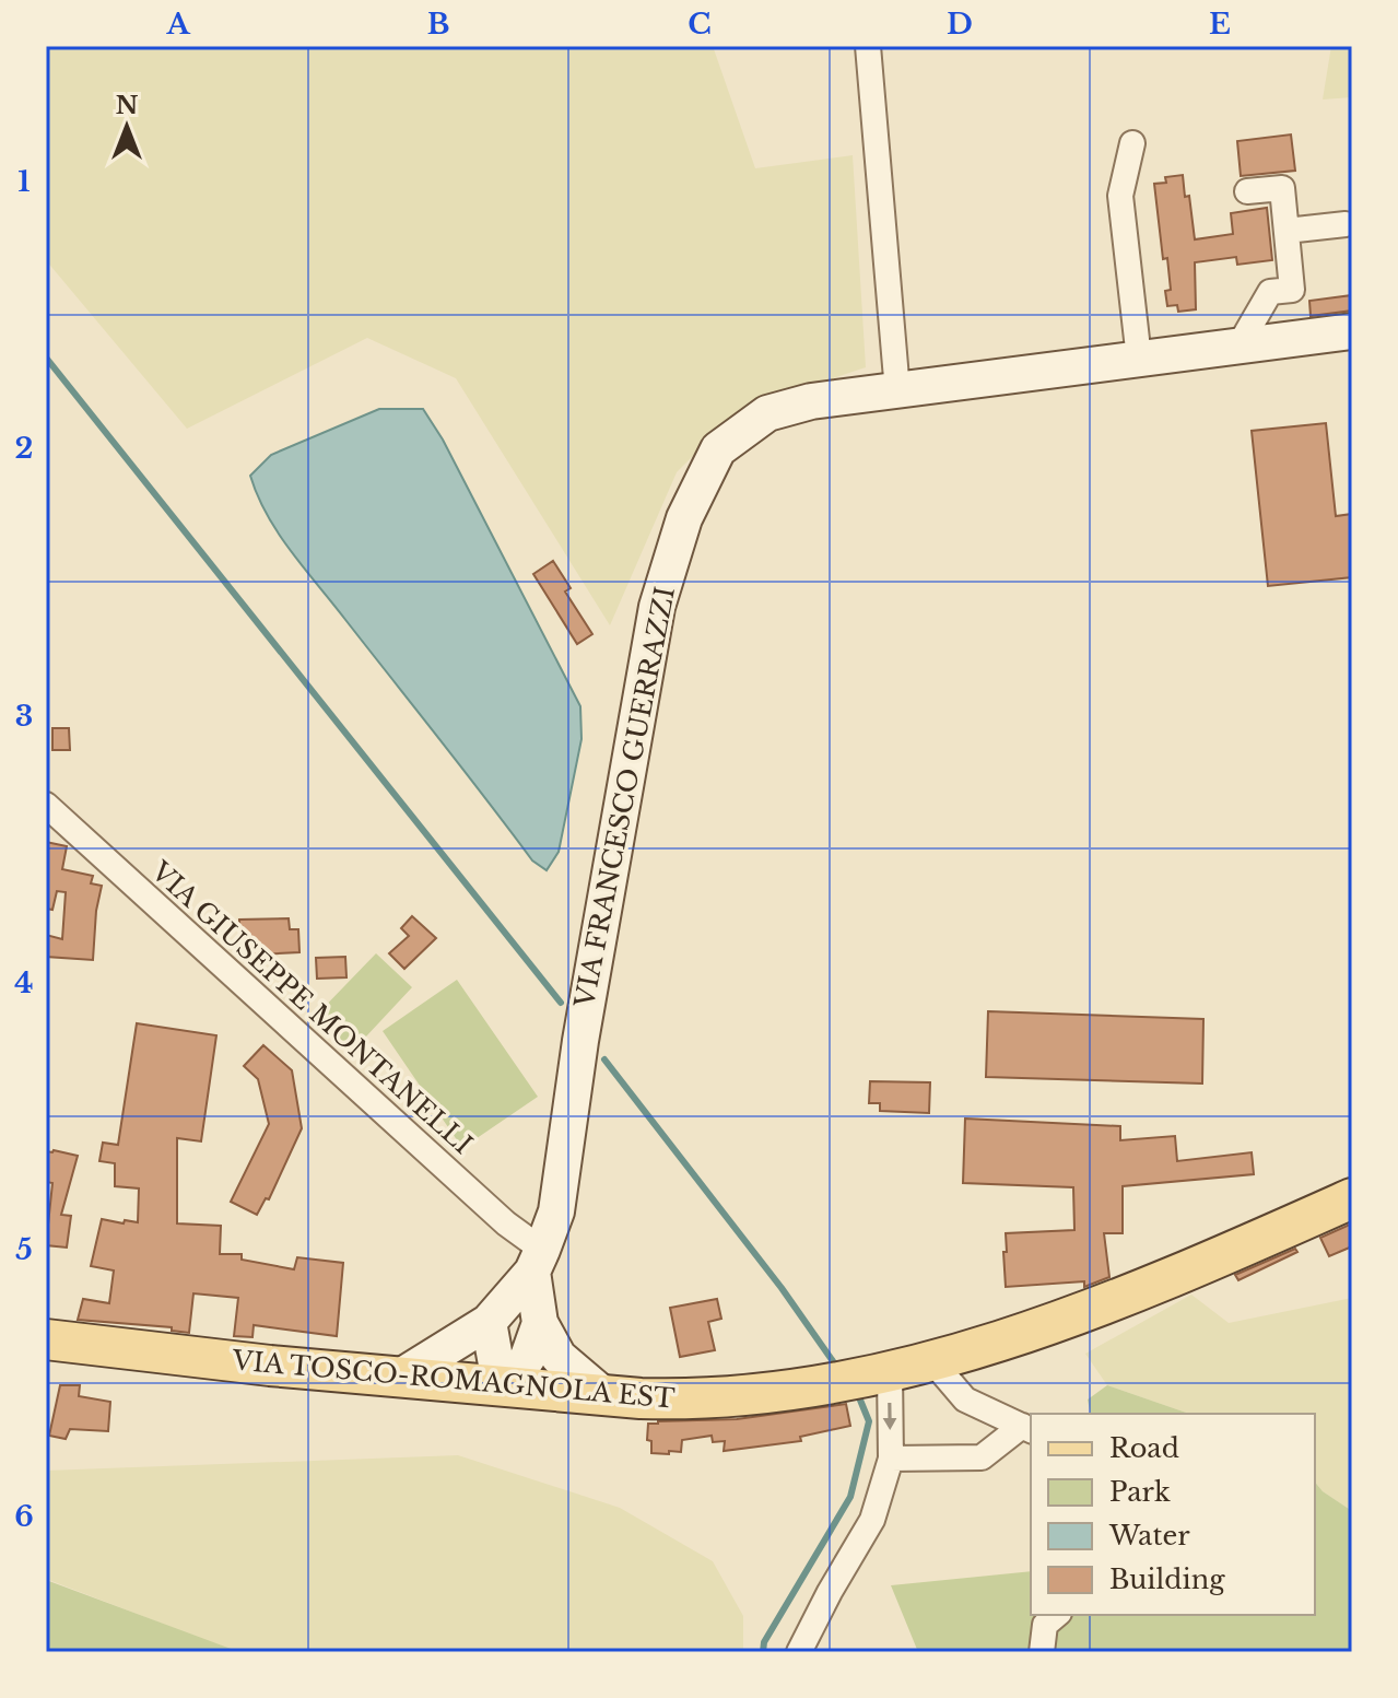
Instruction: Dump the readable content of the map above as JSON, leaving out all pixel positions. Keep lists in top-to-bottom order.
{
  "streets": {
    "main road": ["VIA FRANCESCO GUERRAZZI", "VIA TOSCO-ROMAGNOLA EST"],
    "street": ["VIA GIUSEPPE MONTANELLI"]
  },
  "crossings": [
    ["VIA FRANCESCO GUERRAZZI", "VIA GIUSEPPE MONTANELLI"],
    ["VIA FRANCESCO GUERRAZZI", "VIA TOSCO-ROMAGNOLA EST"]
  ],
  "legend": [
    "Road",
    "Park",
    "Water",
    "Building"
  ],
  "north": "top",
  "grid": {
    "columns": [
      "A",
      "B",
      "C",
      "D",
      "E"
    ],
    "rows": [
      "1",
      "2",
      "3",
      "4",
      "5",
      "6"
    ]
  }
}
